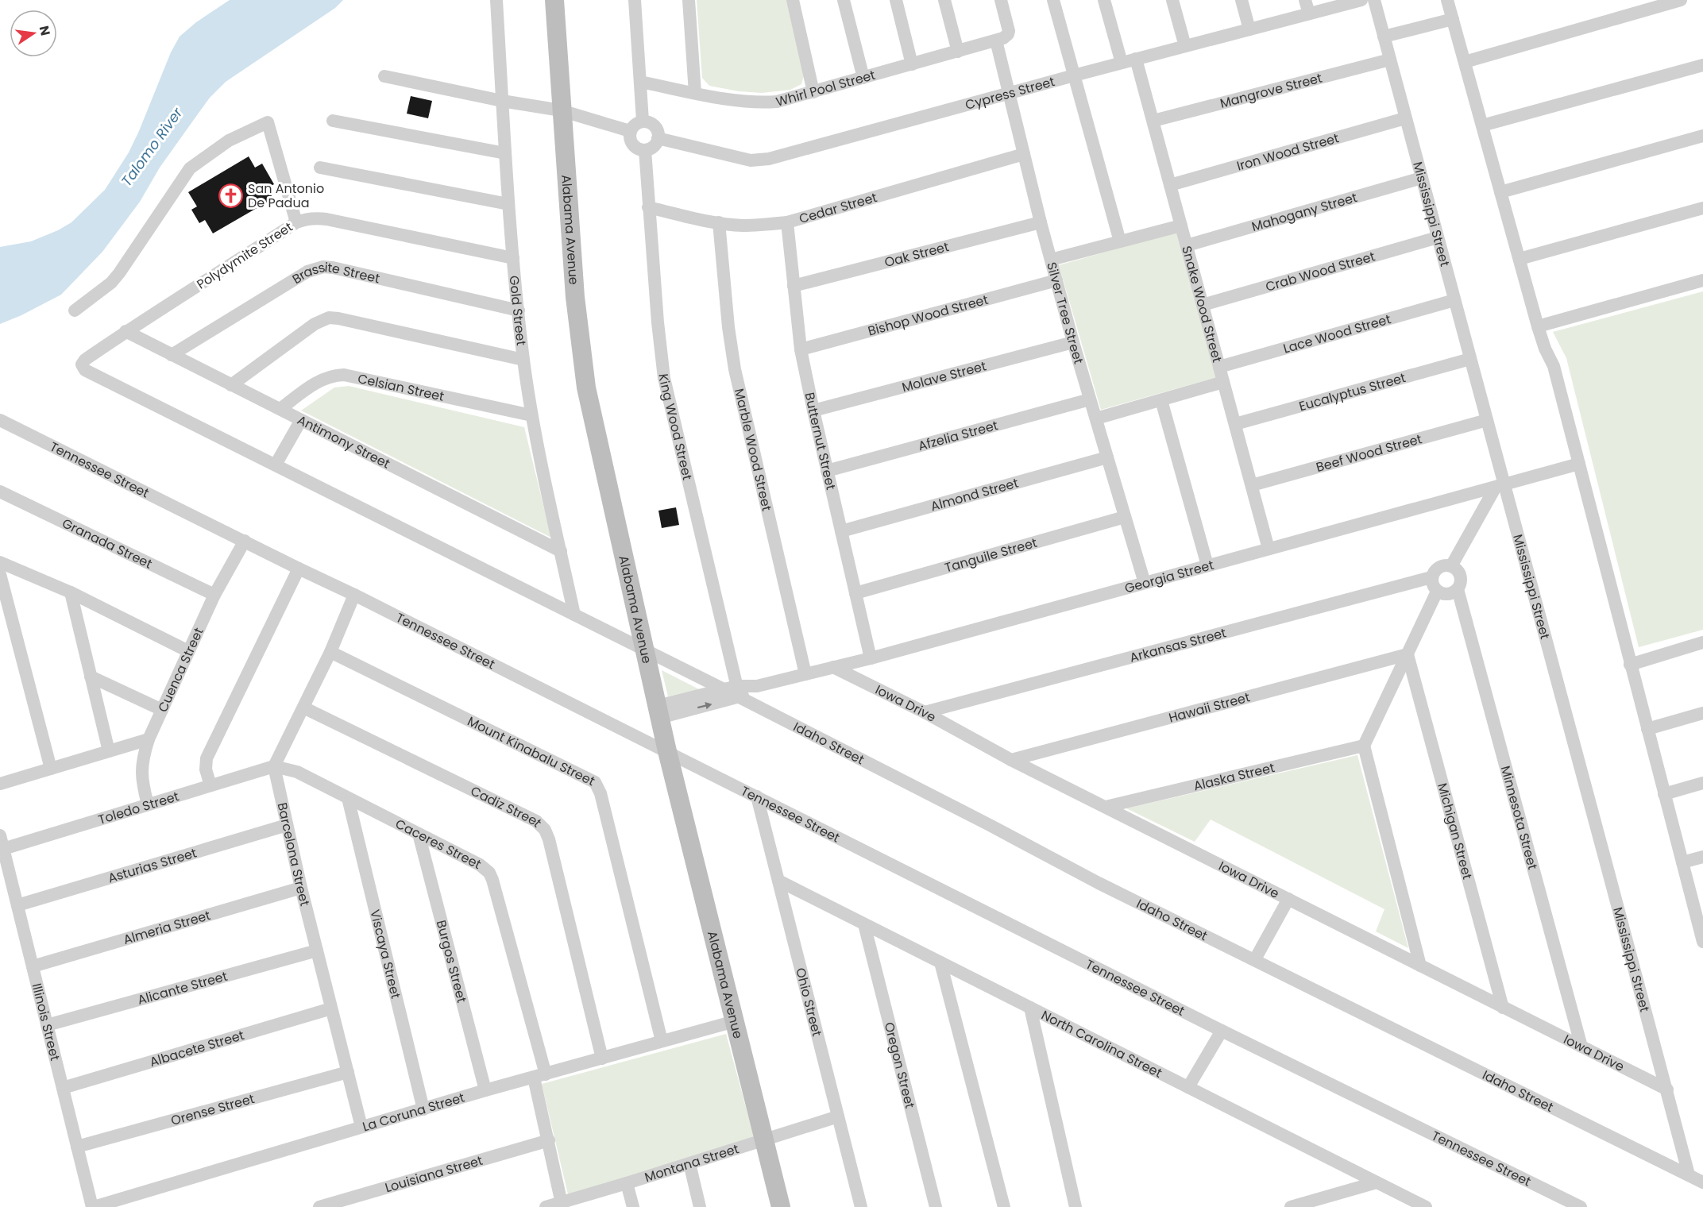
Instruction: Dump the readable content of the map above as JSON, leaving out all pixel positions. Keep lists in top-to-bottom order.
{
  "streets": {
    "street": [
      "Whirl Pool Street",
      "Mangrove Street",
      "Cypress Street",
      "Iron Wood Street",
      "Cedar Street",
      "Mahogany Street",
      "Mississippi Street",
      "Alabama Avenue",
      "Oak Street",
      "Polydymite Street",
      "Crab Wood Street",
      "Brassite Street",
      "Snake Wood Street",
      "Gold Street",
      "Silver Tree Street",
      "Bishop Wood Street",
      "Lace Wood Street",
      "Molave Street",
      "Celsian Street",
      "Eucalyptus Street",
      "King Wood Street",
      "Afzelia Street",
      "Antimony Street",
      "Butternut Street",
      "Marble Wood Street",
      "Beef Wood Street",
      "Tennessee Street",
      "Almond Street",
      "Granada Street",
      "Tanguile Street",
      "Georgia Street",
      "Arkansas Street",
      "Cuenca Street",
      "Iowa Drive",
      "Hawaii Street",
      "Idaho Street",
      "Mount Kinabalu Street",
      "Alaska Street",
      "Toledo Street",
      "Cadiz Street",
      "Minnesota Street",
      "Michigan Street",
      "Caceres Street",
      "Barcelona Street",
      "Asturias Street",
      "Almeria Street",
      "Viscaya Street",
      "Burgos Street",
      "Alicante Street",
      "Ohio Street",
      "Illinois Street",
      "North Carolina Street",
      "Albacete Street",
      "Oregon Street",
      "Orense Street",
      "La Coruna Street",
      "Montana Street",
      "Louisiana Street"
    ]
  },
  "crossings": [
    ["Whirl Pool Street", "Silver Tree Street"],
    ["Mangrove Street", "Mississippi Street"],
    ["Mangrove Street", "Snake Wood Street"],
    ["Cypress Street", "Snake Wood Street"],
    ["Cypress Street", "Silver Tree Street"],
    ["Cypress Street", "King Wood Street"],
    ["Iron Wood Street", "Mississippi Street"],
    ["Iron Wood Street", "Snake Wood Street"],
    ["Cedar Street", "Silver Tree Street"],
    ["Cedar Street", "King Wood Street"],
    ["Cedar Street", "Butternut Street"],
    ["Cedar Street", "Marble Wood Street"],
    ["Mahogany Street", "Mississippi Street"],
    ["Mahogany Street", "Snake Wood Street"],
    ["Mississippi Street", "Crab Wood Street"],
    ["Mississippi Street", "Lace Wood Street"],
    ["Mississippi Street", "Eucalyptus Street"],
    ["Mississippi Street", "Beef Wood Street"],
    ["Mississippi Street", "Georgia Street"],
    ["Mississippi Street", "Iowa Drive"],
    ["Mississippi Street", "Idaho Street"],
    ["Alabama Avenue", "Tennessee Street"],
    ["Alabama Avenue", "Georgia Street"],
    ["Alabama Avenue", "Idaho Street"],
    ["Alabama Avenue", "La Coruna Street"],
    ["Alabama Avenue", "Montana Street"],
    ["Oak Street", "Silver Tree Street"],
    ["Oak Street", "Butternut Street"],
    ["Polydymite Street", "Gold Street"],
    ["Polydymite Street", "Antimony Street"],
    ["Polydymite Street", "Idaho Street"],
    ["Crab Wood Street", "Snake Wood Street"],
    ["Brassite Street", "Gold Street"],
    ["Brassite Street", "Antimony Street"],
    ["Snake Wood Street", "Lace Wood Street"],
    ["Snake Wood Street", "Eucalyptus Street"],
    ["Snake Wood Street", "Beef Wood Street"],
    ["Snake Wood Street", "Georgia Street"],
    ["Gold Street", "Celsian Street"],
    ["Gold Street", "Antimony Street"],
    ["Gold Street", "Idaho Street"],
    ["Silver Tree Street", "Bishop Wood Street"],
    ["Silver Tree Street", "Molave Street"],
    ["Silver Tree Street", "Afzelia Street"],
    ["Silver Tree Street", "Almond Street"],
    ["Silver Tree Street", "Tanguile Street"],
    ["Silver Tree Street", "Georgia Street"],
    ["Bishop Wood Street", "Butternut Street"],
    ["Molave Street", "Butternut Street"],
    ["Celsian Street", "Antimony Street"],
    ["King Wood Street", "Georgia Street"],
    ["King Wood Street", "Idaho Street"],
    ["Afzelia Street", "Butternut Street"],
    ["Butternut Street", "Almond Street"],
    ["Butternut Street", "Tanguile Street"],
    ["Butternut Street", "Georgia Street"],
    ["Marble Wood Street", "Georgia Street"],
    ["Tennessee Street", "Cuenca Street"],
    ["Tennessee Street", "Ohio Street"],
    ["Granada Street", "Cuenca Street"],
    ["Georgia Street", "Iowa Drive"],
    ["Georgia Street", "Idaho Street"],
    ["Arkansas Street", "Iowa Drive"],
    ["Arkansas Street", "Minnesota Street"],
    ["Cuenca Street", "Toledo Street"],
    ["Iowa Drive", "Hawaii Street"],
    ["Iowa Drive", "Alaska Street"],
    ["Iowa Drive", "Minnesota Street"],
    ["Iowa Drive", "Michigan Street"],
    ["Hawaii Street", "Michigan Street"],
    ["Mount Kinabalu Street", "La Coruna Street"],
    ["Toledo Street", "Caceres Street"],
    ["Toledo Street", "Barcelona Street"],
    ["Toledo Street", "Illinois Street"],
    ["Cadiz Street", "La Coruna Street"],
    ["Caceres Street", "Barcelona Street"],
    ["Caceres Street", "Viscaya Street"],
    ["Caceres Street", "Burgos Street"],
    ["Caceres Street", "La Coruna Street"],
    ["Caceres Street", "Montana Street"],
    ["Caceres Street", "Louisiana Street"],
    ["Barcelona Street", "Asturias Street"],
    ["Barcelona Street", "Almeria Street"],
    ["Barcelona Street", "Alicante Street"],
    ["Barcelona Street", "Albacete Street"],
    ["Barcelona Street", "Orense Street"],
    ["Barcelona Street", "La Coruna Street"],
    ["Asturias Street", "Illinois Street"],
    ["Almeria Street", "Illinois Street"],
    ["Viscaya Street", "La Coruna Street"],
    ["Burgos Street", "La Coruna Street"],
    ["Alicante Street", "Illinois Street"],
    ["Ohio Street", "North Carolina Street"],
    ["Ohio Street", "Montana Street"],
    ["Illinois Street", "Albacete Street"],
    ["Illinois Street", "Orense Street"],
    ["Illinois Street", "La Coruna Street"],
    ["North Carolina Street", "Oregon Street"]
  ],
  "water": ["Talomo River"],
  "places": {
    "church": ["San Antonio De Padua"]
  },
  "north": "right"
}
